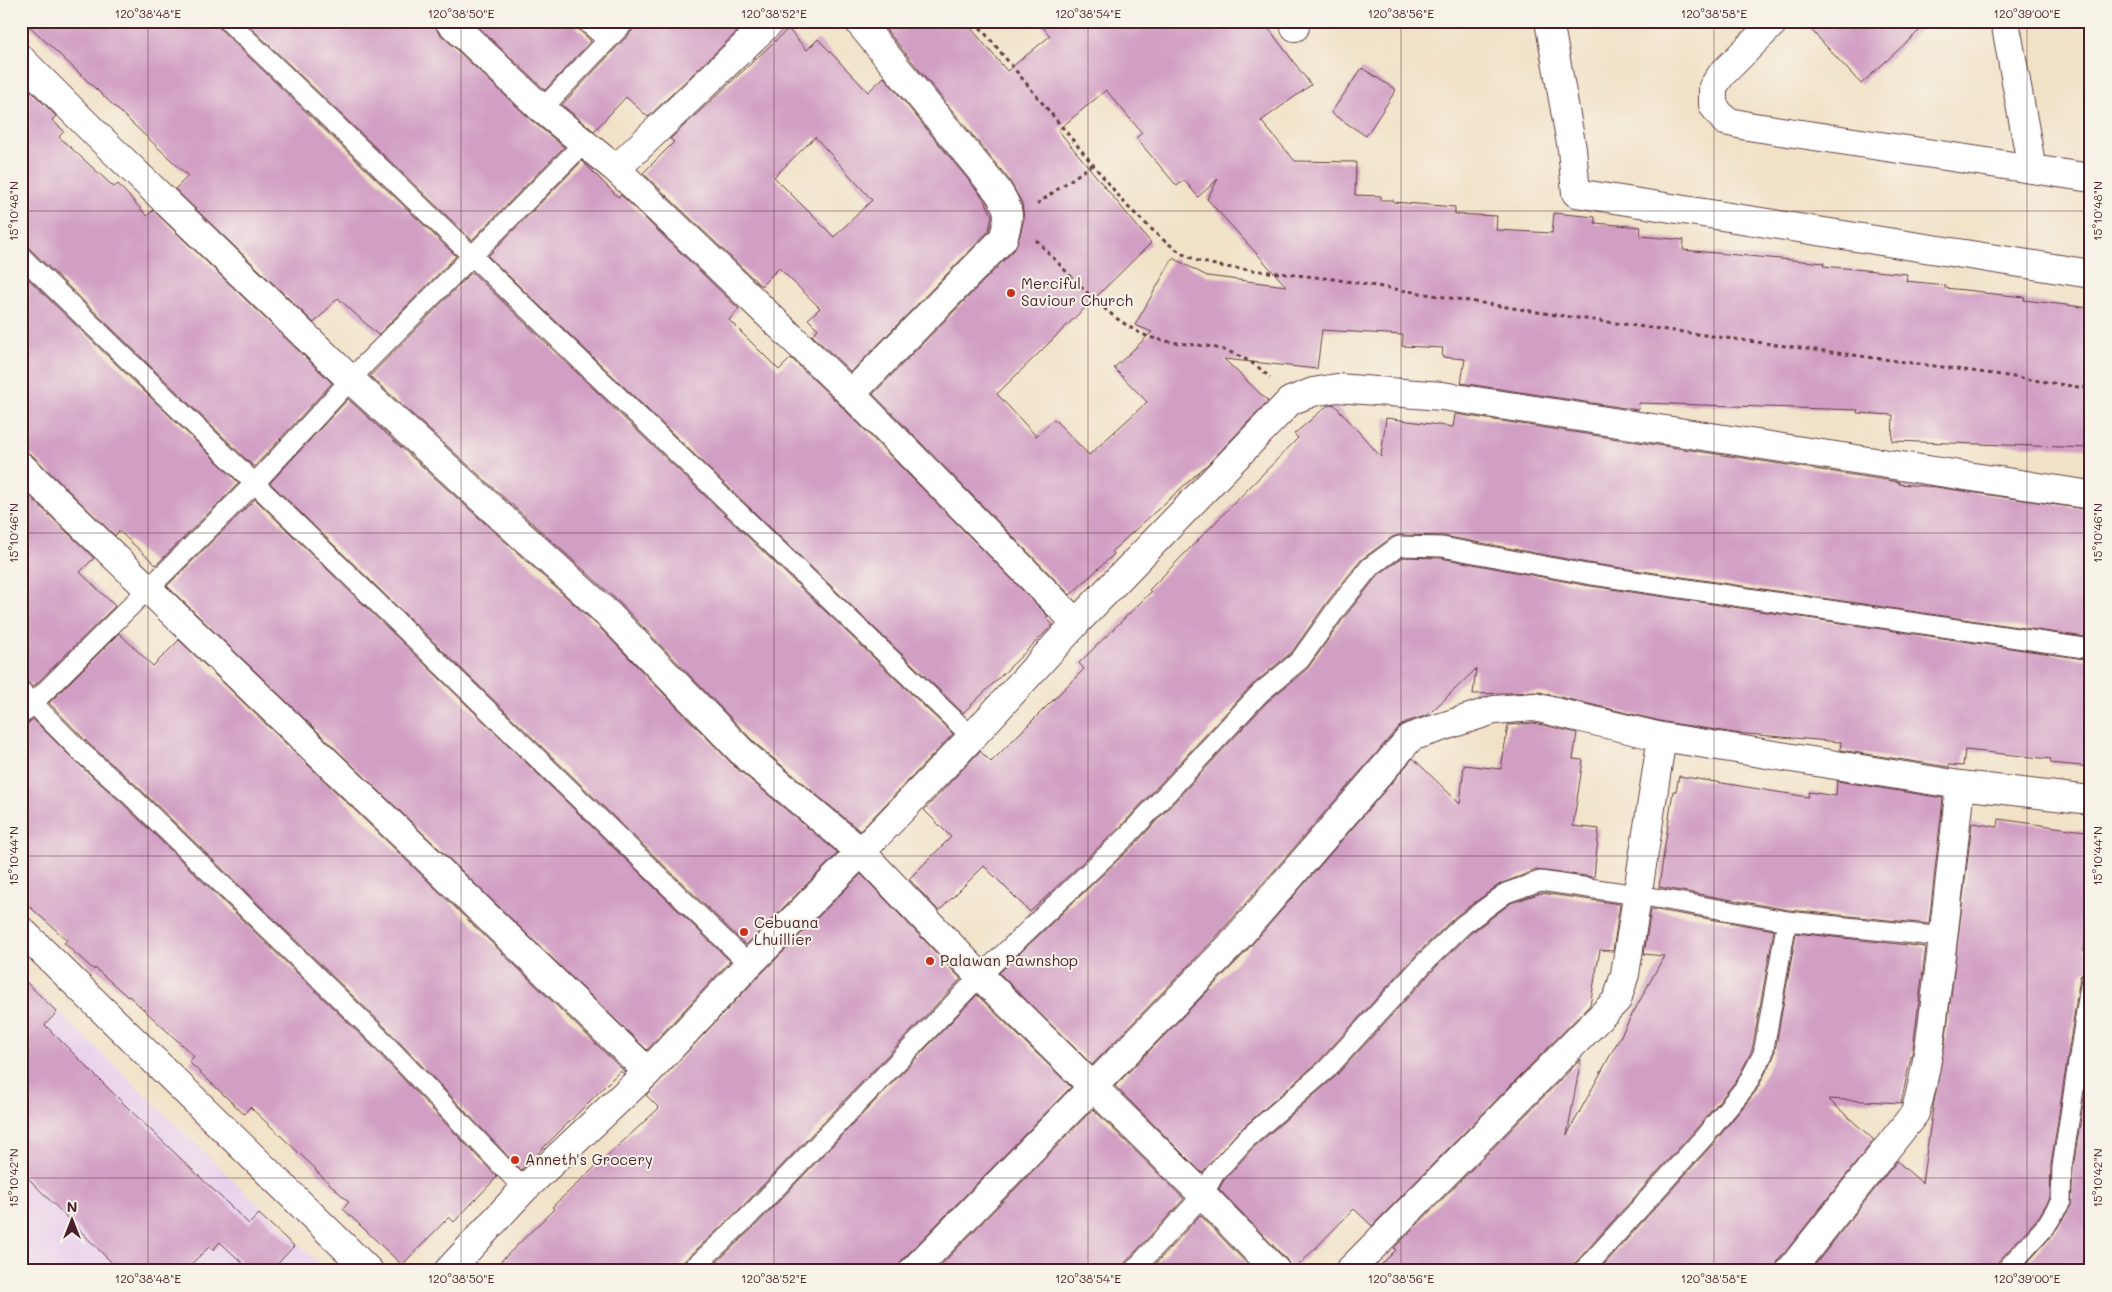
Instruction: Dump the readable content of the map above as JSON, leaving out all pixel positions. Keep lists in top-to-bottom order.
{
  "places": [
    "Merciful Saviour Church",
    "Cebuana Lhuillier",
    "Palawan Pawnshop",
    "Anneth's Grocery"
  ],
  "north": "top",
  "coordinates": [
    "120°38'48\"E",
    "120°38'50\"E",
    "120°38'52\"E",
    "120°38'54\"E",
    "120°38'56\"E",
    "120°38'58\"E",
    "120°39'00\"E",
    "15°10'48\"N",
    "15°10'46\"N",
    "15°10'44\"N",
    "15°10'42\"N"
  ]
}
